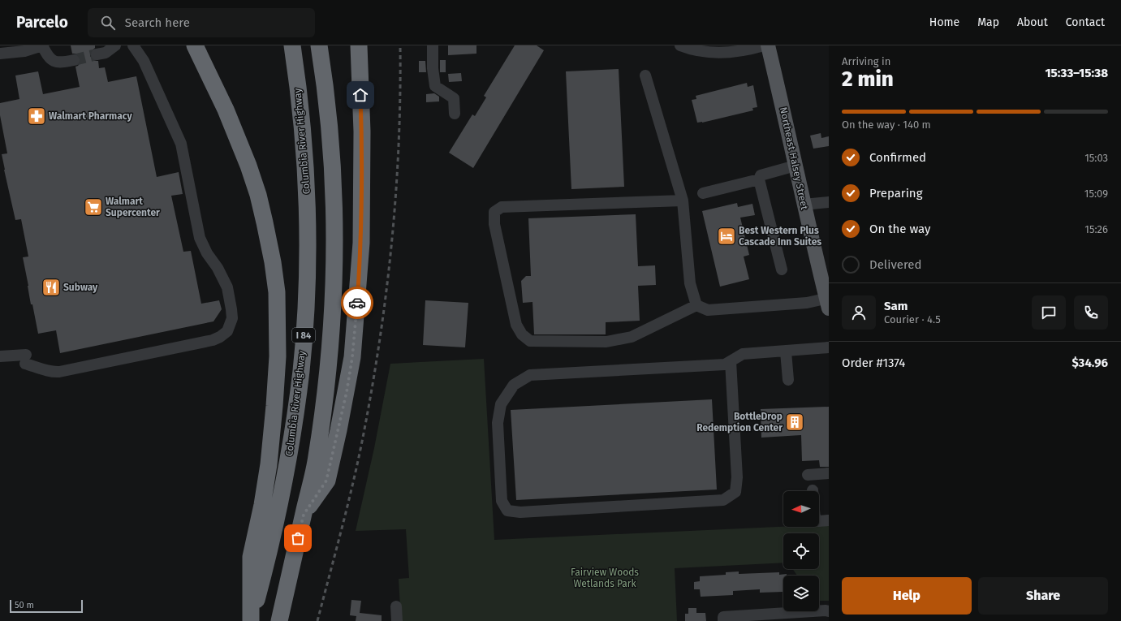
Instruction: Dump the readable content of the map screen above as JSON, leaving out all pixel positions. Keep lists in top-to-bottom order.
{
  "streets": {
    "highway": ["Columbia River Highway", "I 84"],
    "main road": ["Northeast Halsey Street"]
  },
  "parks": ["Fairview Woods Wetlands Park"],
  "places": {
    "pharmacy": ["Walmart Pharmacy"],
    "supermarket": ["Walmart Supercenter"],
    "hotel": ["Best Western Plus Cascade Inn Suites"],
    "restaurant": ["Subway"],
    "building": ["BottleDrop Redemption Center"]
  },
  "scale_bar": "50 m",
  "north": "left",
  "page": {
    "header": "Parcelo",
    "search": "Search here",
    "nav": [
      "Home",
      "Map",
      "About",
      "Contact"
    ],
    "heading": ["2 min", "Arriving in", "15:33–15:38"],
    "panel": [
      "Sam",
      "Courier · 4.5",
      "Order #1374",
      "$34.96"
    ],
    "bar": "On the way · 140 m",
    "list": [
      ["Confirmed", "15:03"],
      ["Preparing", "15:09"],
      ["On the way", "15:26"],
      "Delivered"
    ],
    "buttons": ["Help", "Share"],
    "scale": "50 m"
  }
}
